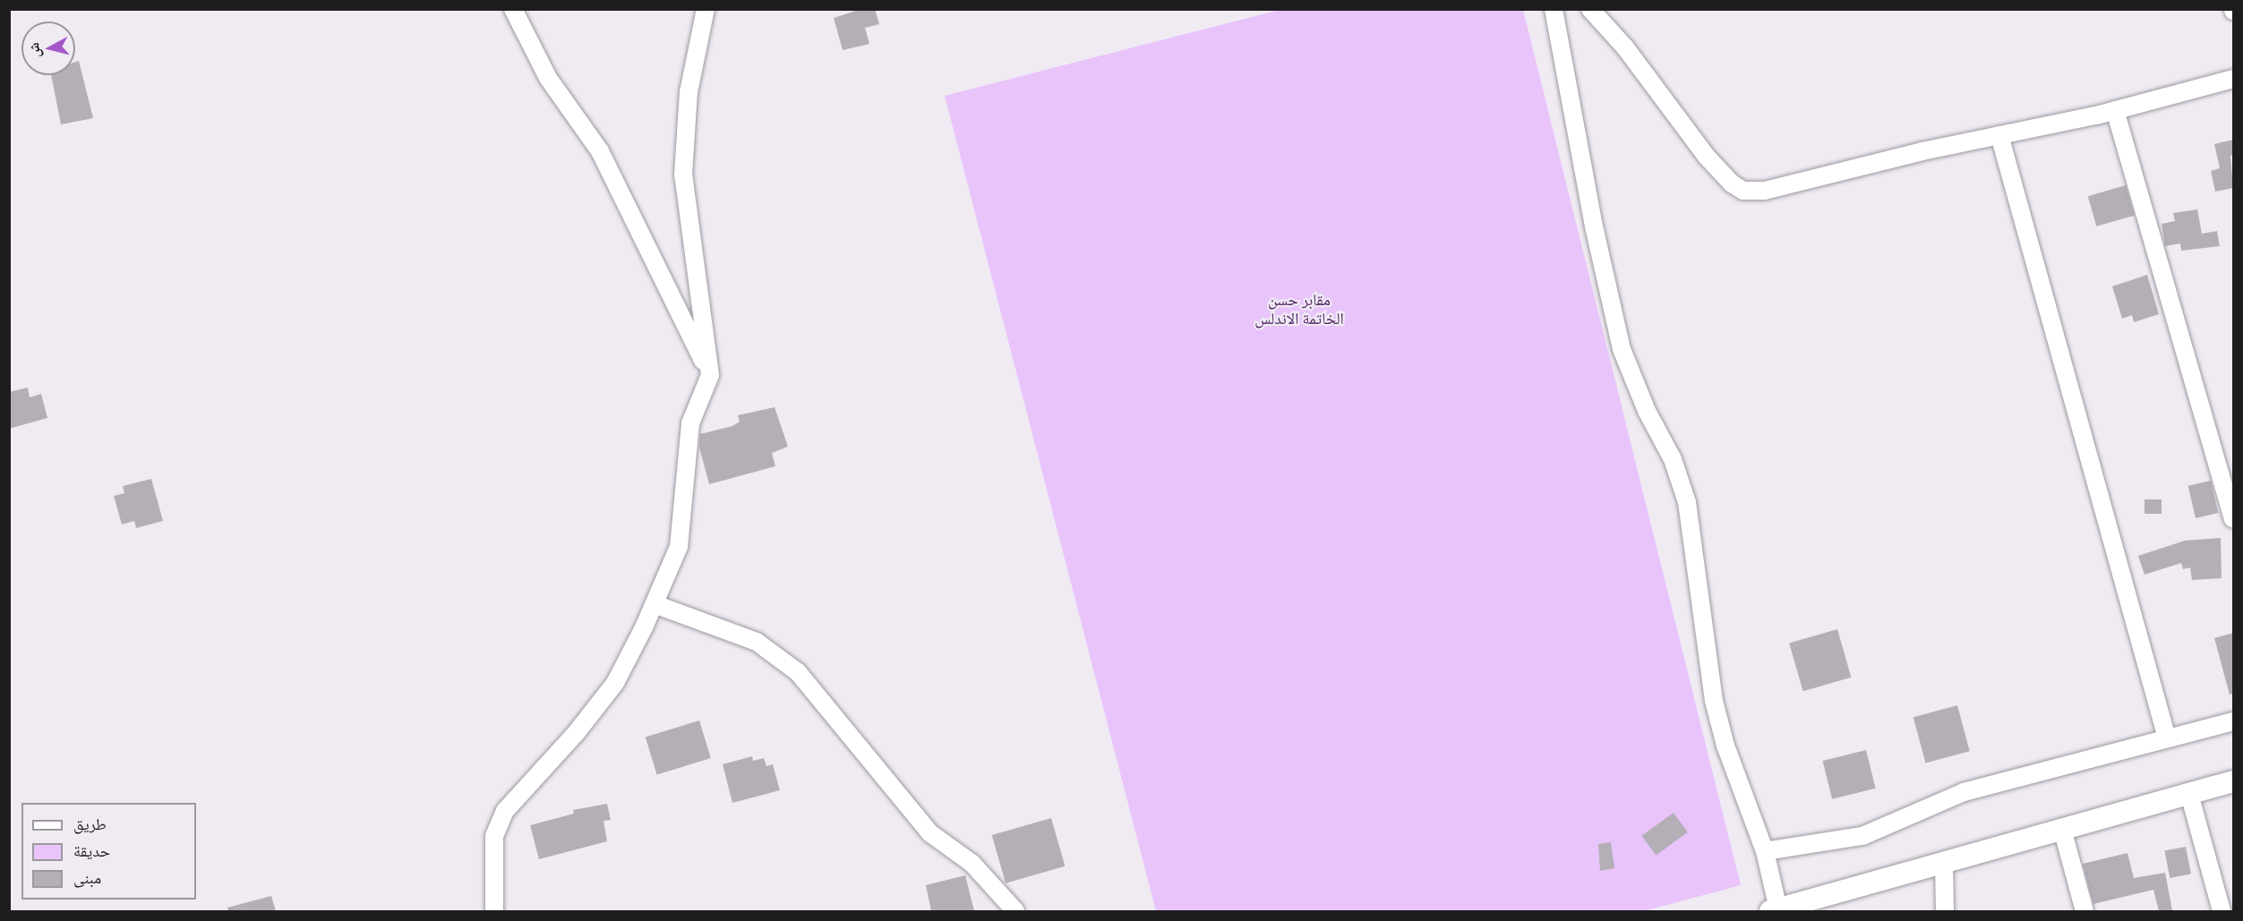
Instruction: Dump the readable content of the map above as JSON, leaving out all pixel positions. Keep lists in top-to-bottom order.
{
  "parks": ["مقابر حسن الخاتمة الاندلس"],
  "legend": ["طريق", "حديقة", "مبنى"],
  "north": "left"
}
